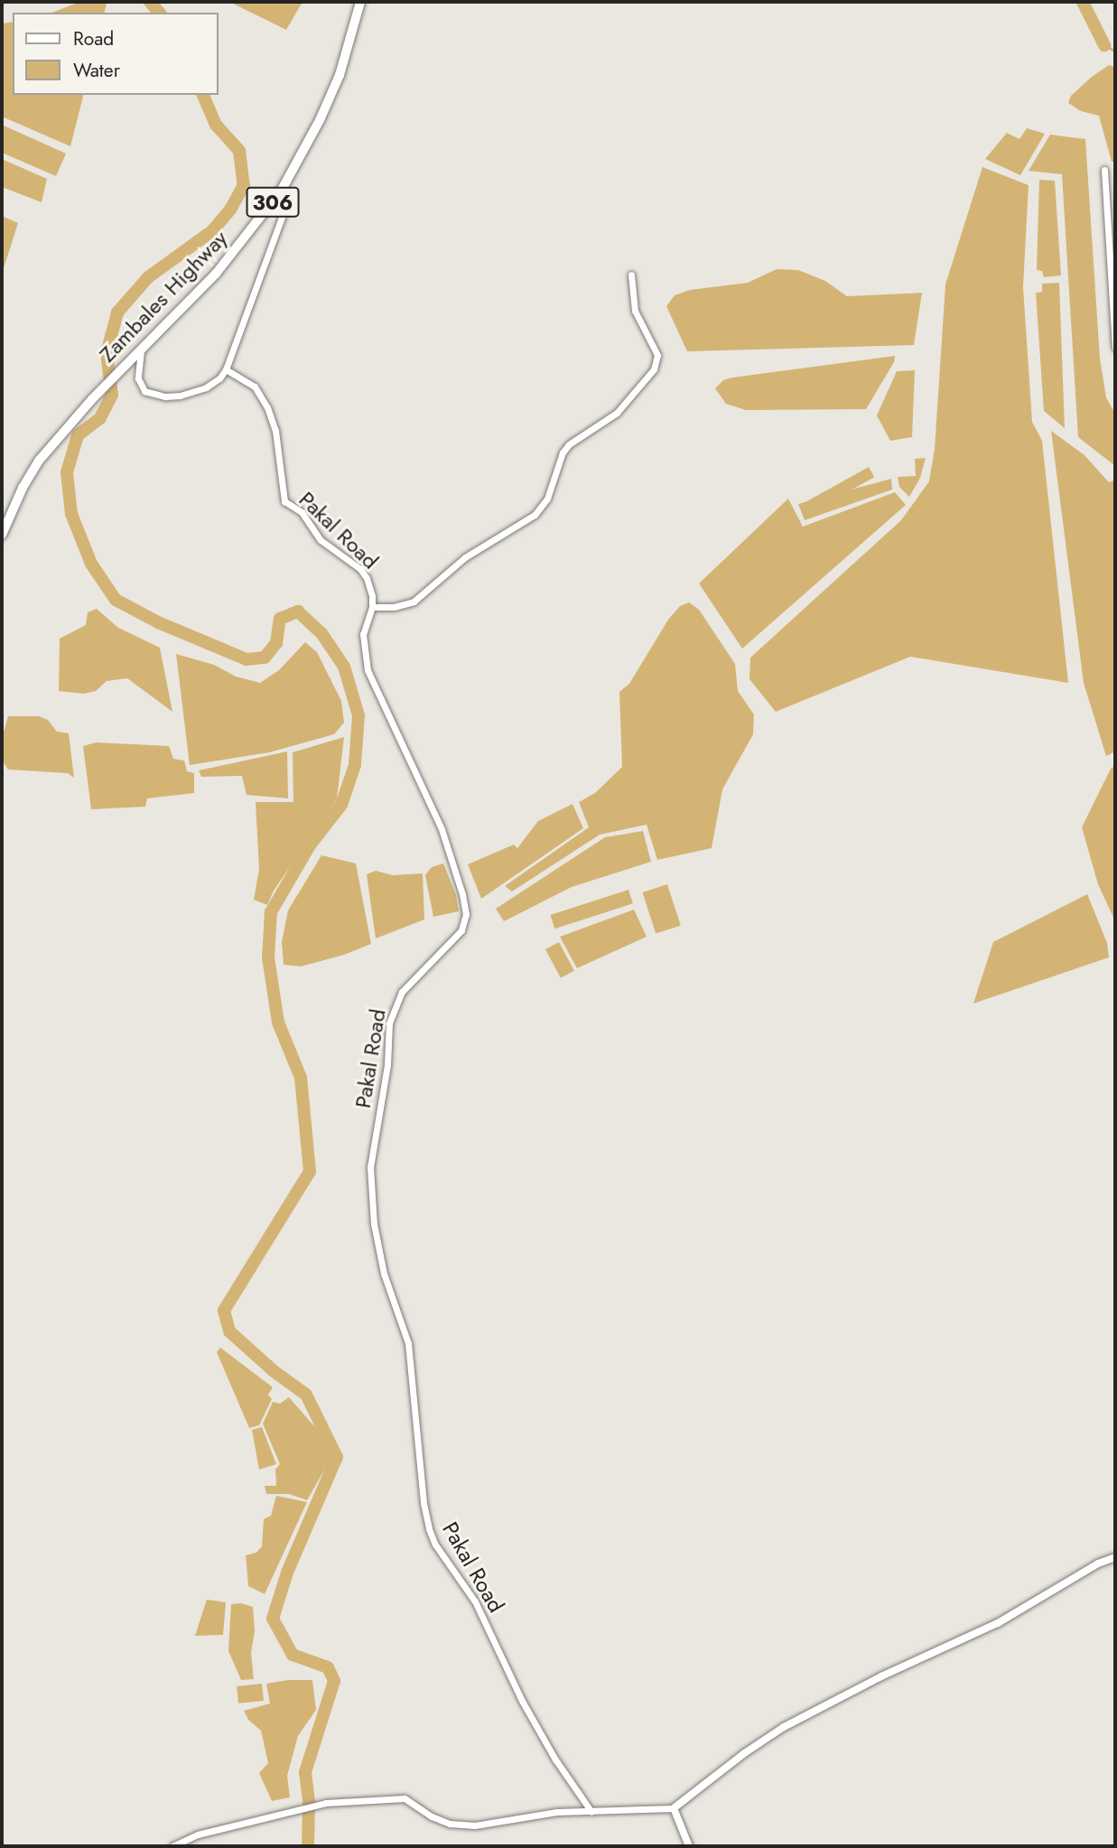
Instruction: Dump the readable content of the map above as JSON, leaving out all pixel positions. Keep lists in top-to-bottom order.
{
  "streets": {
    "main road": ["306", "Zambales Highway"],
    "street": ["Pakal Road"]
  },
  "legend": ["Road", "Water"]
}
